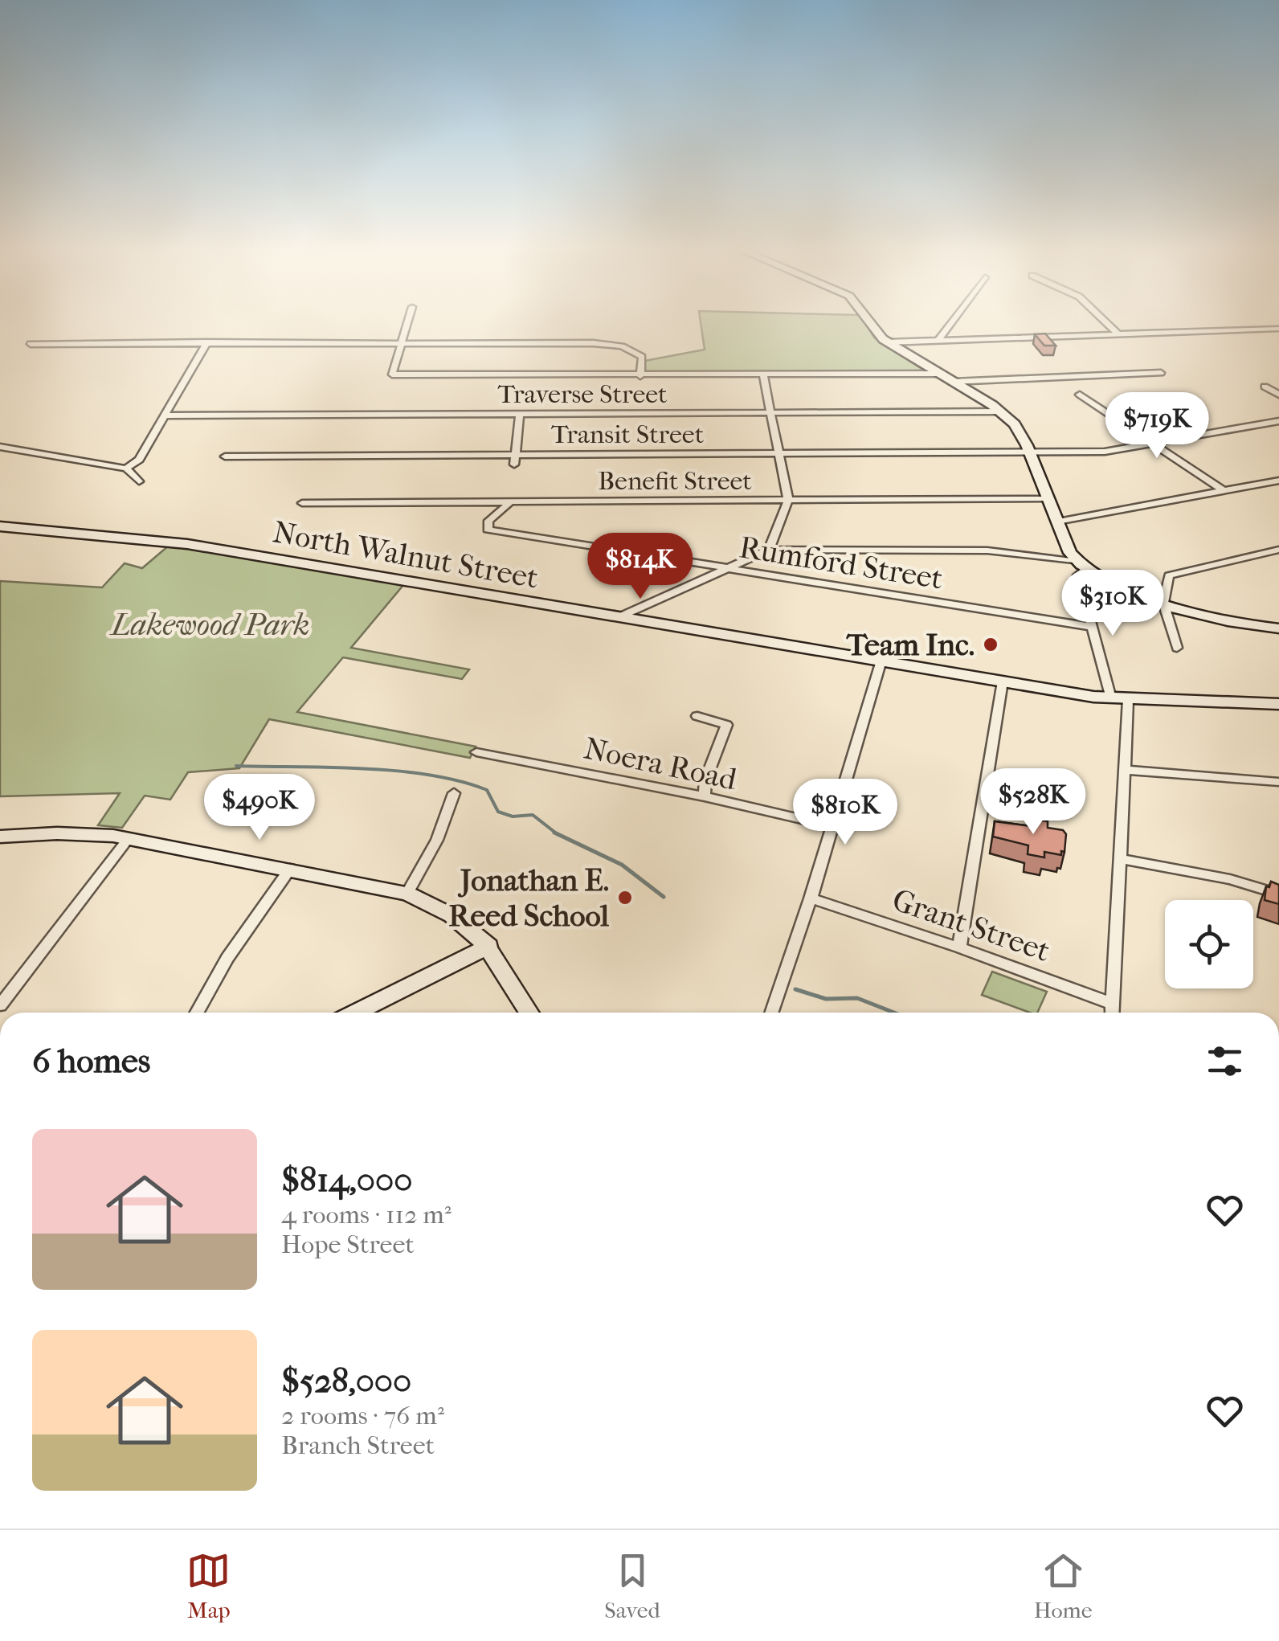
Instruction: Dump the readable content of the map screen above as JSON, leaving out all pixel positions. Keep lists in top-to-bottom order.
{
  "streets": {
    "main road": ["North Walnut Street"],
    "street": [
      "Traverse Street",
      "Transit Street",
      "Benefit Street",
      "Rumford Street",
      "Noera Road",
      "Grant Street"
    ]
  },
  "crossings": [
    ["Benefit Street", "Rumford Street"]
  ],
  "parks": ["Lakewood Park"],
  "places": ["Team Inc.", "Jonathan E. Reed School"],
  "page": {
    "price": [
      "$719K",
      "$814K",
      "$310K",
      "$528K",
      "$490K",
      "$810K"
    ],
    "heading": "6 homes",
    "list": [
      {
        "name": "$814,000",
        "note": "4 rooms · 112 m² · Hope Street"
      },
      {
        "name": "$528,000",
        "note": "2 rooms · 76 m² · Branch Street"
      }
    ],
    "tabs": ["Map", "Saved", "Home"]
  }
}
